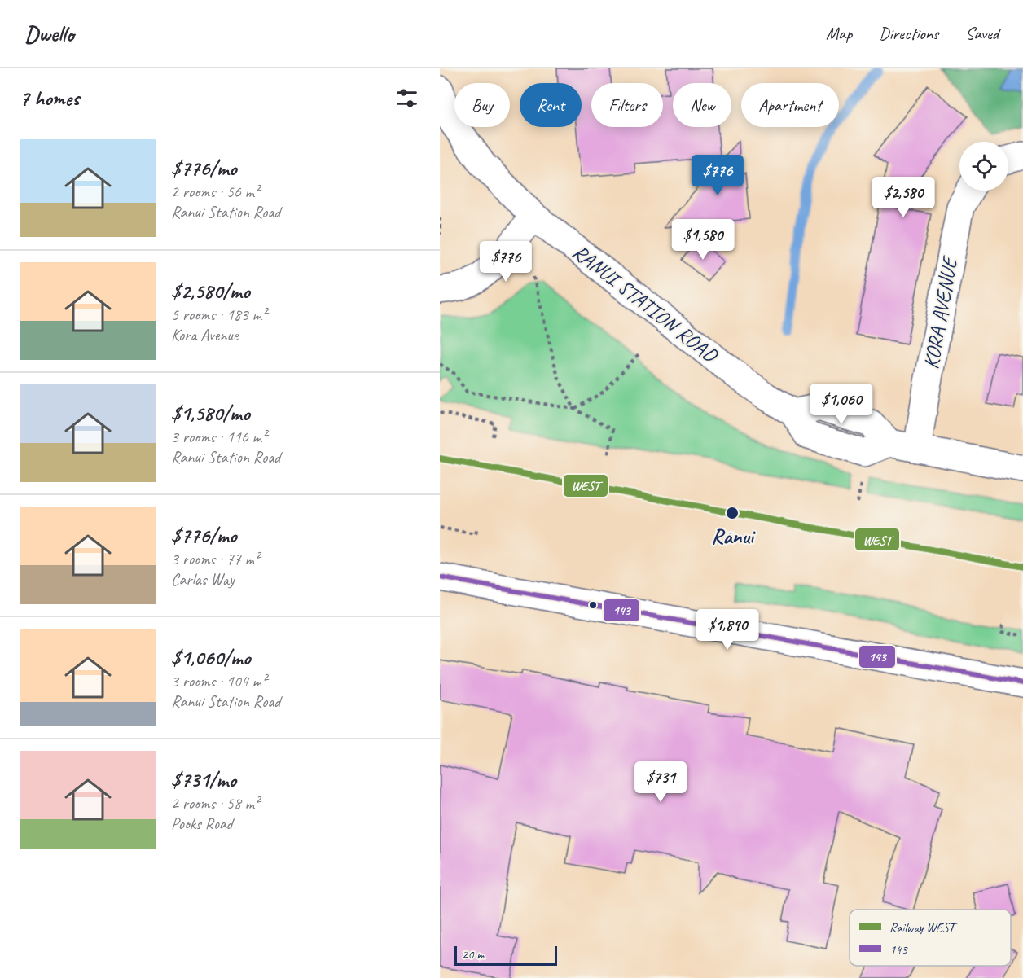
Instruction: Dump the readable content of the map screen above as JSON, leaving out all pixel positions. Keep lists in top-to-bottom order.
{
  "streets": {
    "street": ["RANUI STATION ROAD", "KORA AVENUE"]
  },
  "crossings": [
    ["RANUI STATION ROAD", "KORA AVENUE"]
  ],
  "places": ["Rānui"],
  "lines": ["rail line WEST", "transit line 143"],
  "legend": ["Railway WEST", "143"],
  "scale_bar": "20 m",
  "page": {
    "header": "Dwello",
    "nav": ["Map", "Directions", "Saved"],
    "heading": "7 homes",
    "chip": [
      "Buy",
      "Rent",
      "Filters",
      "New",
      "Apartment"
    ],
    "list": [
      {
        "name": "$776/mo",
        "note": "2 rooms · 56 m² · Ranui Station Road"
      },
      {
        "name": "$2,580/mo",
        "note": "5 rooms · 183 m² · Kora Avenue"
      },
      {
        "name": "$1,580/mo",
        "note": "3 rooms · 116 m² · Ranui Station Road"
      },
      {
        "name": "$776/mo",
        "note": "3 rooms · 77 m² · Carlas Way"
      },
      {
        "name": "$1,060/mo",
        "note": "3 rooms · 104 m² · Ranui Station Road"
      },
      {
        "name": "$731/mo",
        "note": "2 rooms · 58 m² · Pooks Road"
      }
    ],
    "price": [
      "$776",
      "$2,580",
      "$1,580",
      "$776",
      "$1,060",
      "$1,890",
      "$731"
    ],
    "scale": "20 m"
  }
}
